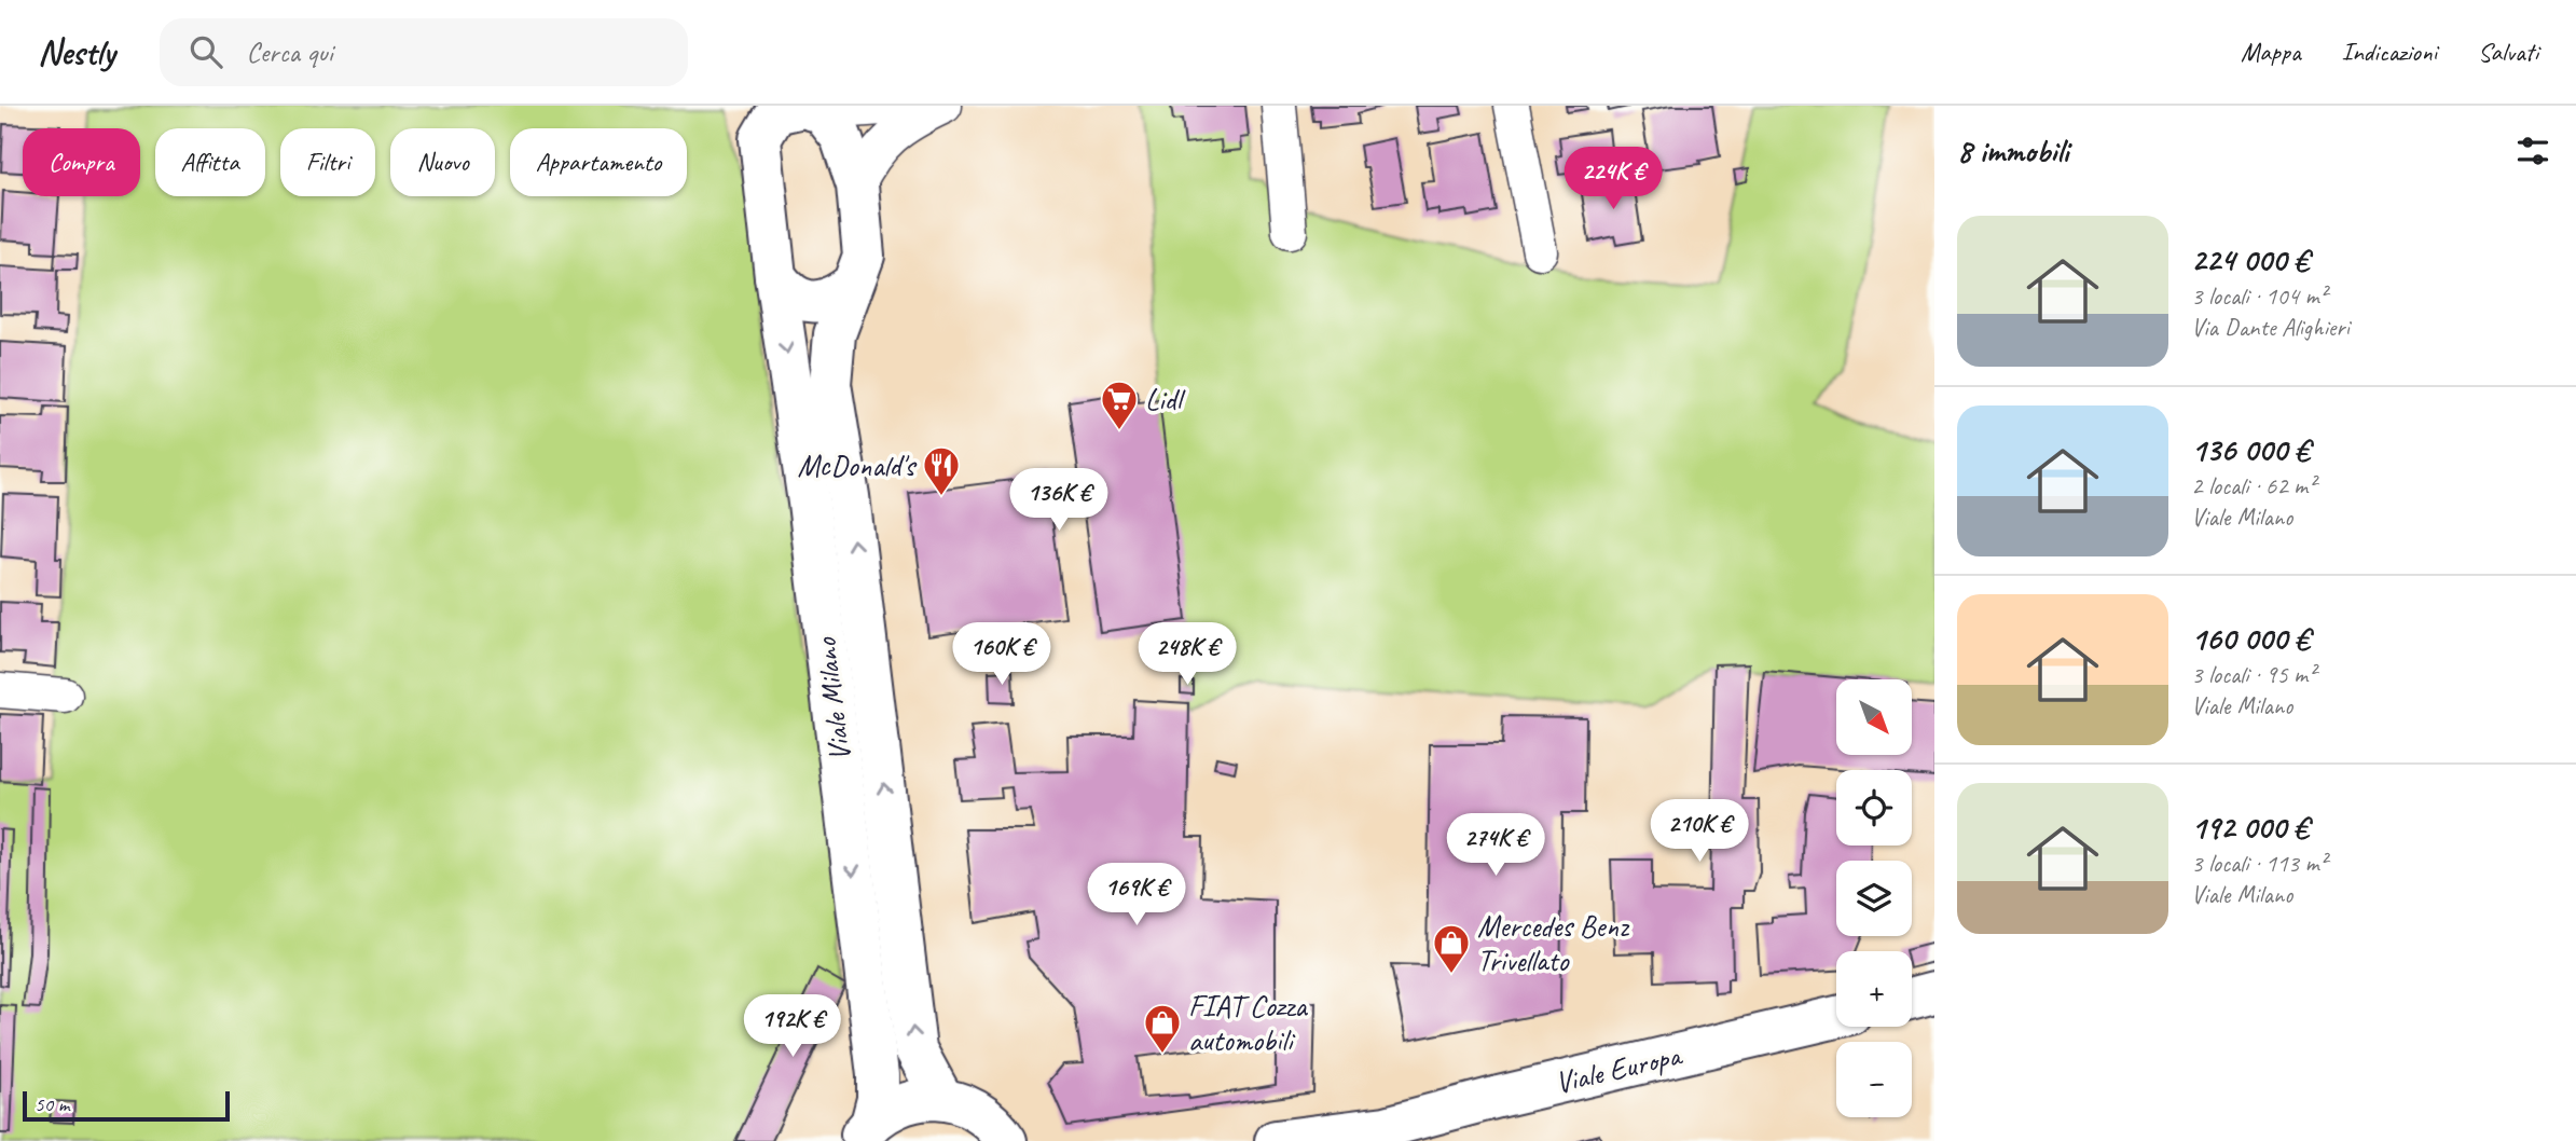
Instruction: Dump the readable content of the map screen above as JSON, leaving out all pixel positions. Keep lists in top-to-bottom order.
{
  "streets": {
    "main road": ["Viale Milano", "Viale Europa"]
  },
  "places": {
    "supermarket": ["Lidl"],
    "restaurant": ["McDonald's"],
    "shop": ["Mercedes Benz Trivellato", "FIAT Cozza automobili"]
  },
  "scale_bar": "50 m",
  "north": "bottom right",
  "page": {
    "header": "Nestly",
    "search": "Cerca qui",
    "nav": ["Mappa", "Indicazioni", "Salvati"],
    "heading": "8 immobili",
    "chip": [
      "Compra",
      "Affitta",
      "Filtri",
      "Nuovo",
      "Appartamento"
    ],
    "price": [
      "224K €",
      "136K €",
      "160K €",
      "248K €",
      "210K €",
      "274K €",
      "169K €",
      "192K €"
    ],
    "list": [
      {
        "name": "224 000 €",
        "note": "3 locali · 104 m² · Via Dante Alighieri"
      },
      {
        "name": "136 000 €",
        "note": "2 locali · 62 m² · Viale Milano"
      },
      {
        "name": "160 000 €",
        "note": "3 locali · 95 m² · Viale Milano"
      },
      {
        "name": "192 000 €",
        "note": "3 locali · 113 m² · Viale Milano"
      }
    ],
    "map_buttons": ["+", "−"],
    "scale": "50 m"
  }
}
